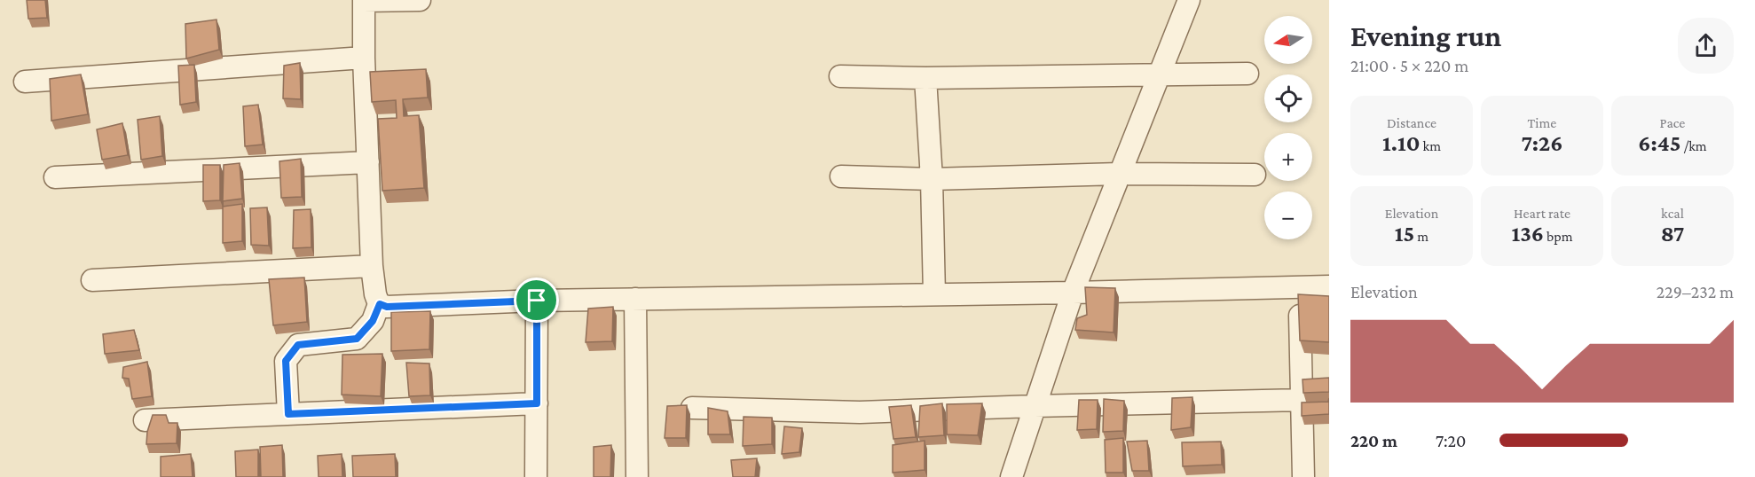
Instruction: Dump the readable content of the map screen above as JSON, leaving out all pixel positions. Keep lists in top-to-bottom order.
{
  "north": "left",
  "page": {
    "heading": ["Evening run", "21:00 · 5 × 220 m"],
    "map_buttons": ["+", "−"],
    "stats": [
      ["Distance", "1.10 km"],
      ["Time", "7:26"],
      ["Pace", "6:45 /km"],
      ["Elevation", "15 m"],
      ["Heart rate", "136 bpm"],
      ["kcal", "87"]
    ],
    "chart": ["Elevation", "229–232 m"],
    "list": [
      {
        "name": "220 m",
        "note": "7:20"
      }
    ]
  }
}
